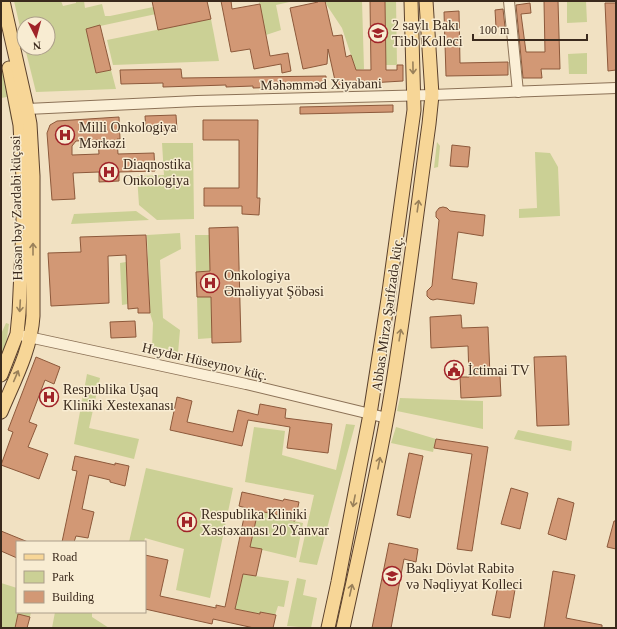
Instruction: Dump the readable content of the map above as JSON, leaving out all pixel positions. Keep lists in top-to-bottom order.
{
  "streets": {
    "main road": ["Həsən bəy Zərdabi küçəsi", "Abbas Mirzə Şərifzadə küç."],
    "street": ["Məhəmməd Xiyabani", "Heydər Hüseynov küç."]
  },
  "crossings": [
    ["Məhəmməd Xiyabani", "Həsən bəy Zərdabi küçəsi"],
    ["Məhəmməd Xiyabani", "Abbas Mirzə Şərifzadə küç."],
    ["Həsən bəy Zərdabi küçəsi", "Heydər Hüseynov küç."],
    ["Abbas Mirzə Şərifzadə küç.", "Heydər Hüseynov küç."]
  ],
  "places": {
    "school or university": ["2 saylı Bakı Tibb Kolleci", "Bakı Dövlət Rabitə və Nəqliyyat Kolleci"],
    "hospital": [
      "Milli Onkologiya Mərkəzi",
      "Diaqnostika Onkologiya",
      "Onkologiya Əməliyyat Şöbəsi",
      "Respublika Uşaq Kliniki Xestexanası",
      "Respublika Kliniki Xəstəxanası 20 Yanvar"
    ],
    "public building": ["İctimai TV"]
  },
  "legend": ["Road", "Park", "Building"],
  "scale_bar": "100 m",
  "north": "bottom"
}
